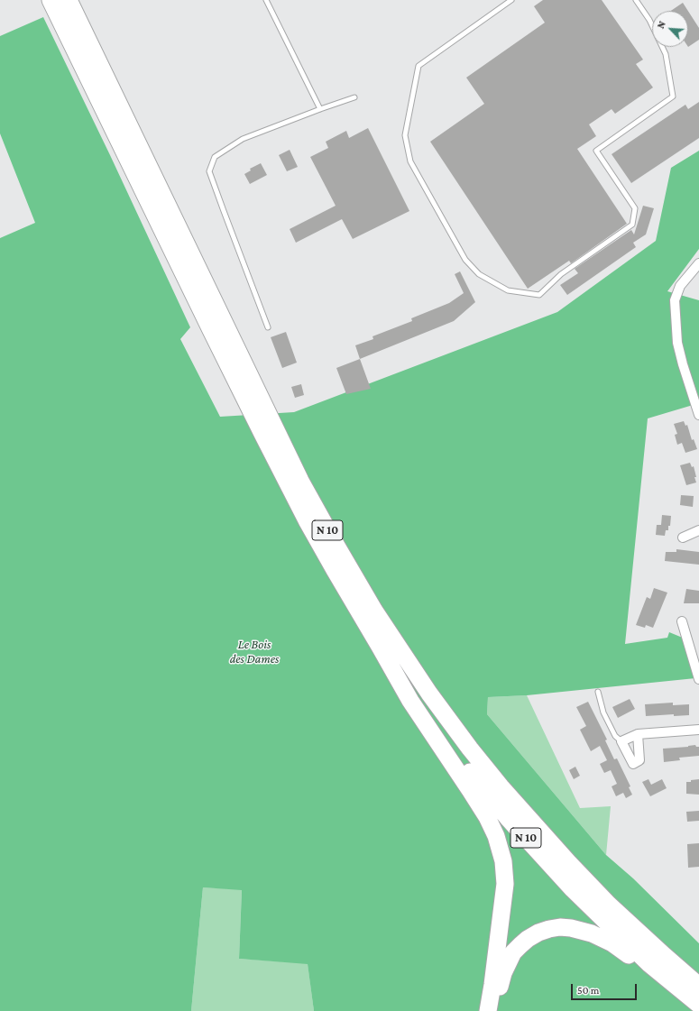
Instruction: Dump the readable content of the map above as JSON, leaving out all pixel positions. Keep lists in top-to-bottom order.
{
  "streets": {
    "highway": ["N 10"]
  },
  "parks": ["Le Bois des Dames"],
  "scale_bar": "50 m",
  "north": "top left"
}
